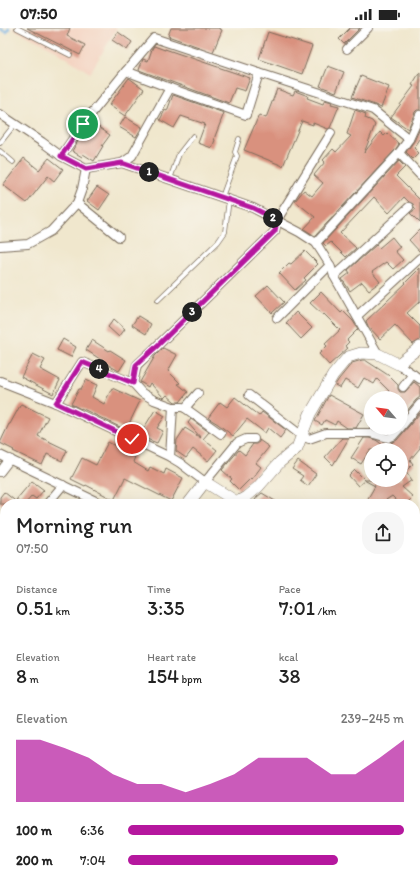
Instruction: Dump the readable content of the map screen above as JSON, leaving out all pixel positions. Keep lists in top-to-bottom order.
{
  "north": "top left",
  "page": {
    "status": "07:50",
    "pins": [
      "1",
      "2",
      "3",
      "4"
    ],
    "heading": ["Morning run", "07:50"],
    "stats": [
      ["Distance", "0.51 km"],
      ["Time", "3:35"],
      ["Pace", "7:01 /km"],
      ["Elevation", "8 m"],
      ["Heart rate", "154 bpm"],
      ["kcal", "38"]
    ],
    "chart": ["Elevation", "239–245 m"],
    "list": [
      {
        "name": "100 m",
        "note": "6:36"
      },
      {
        "name": "200 m",
        "note": "7:04"
      }
    ]
  }
}
